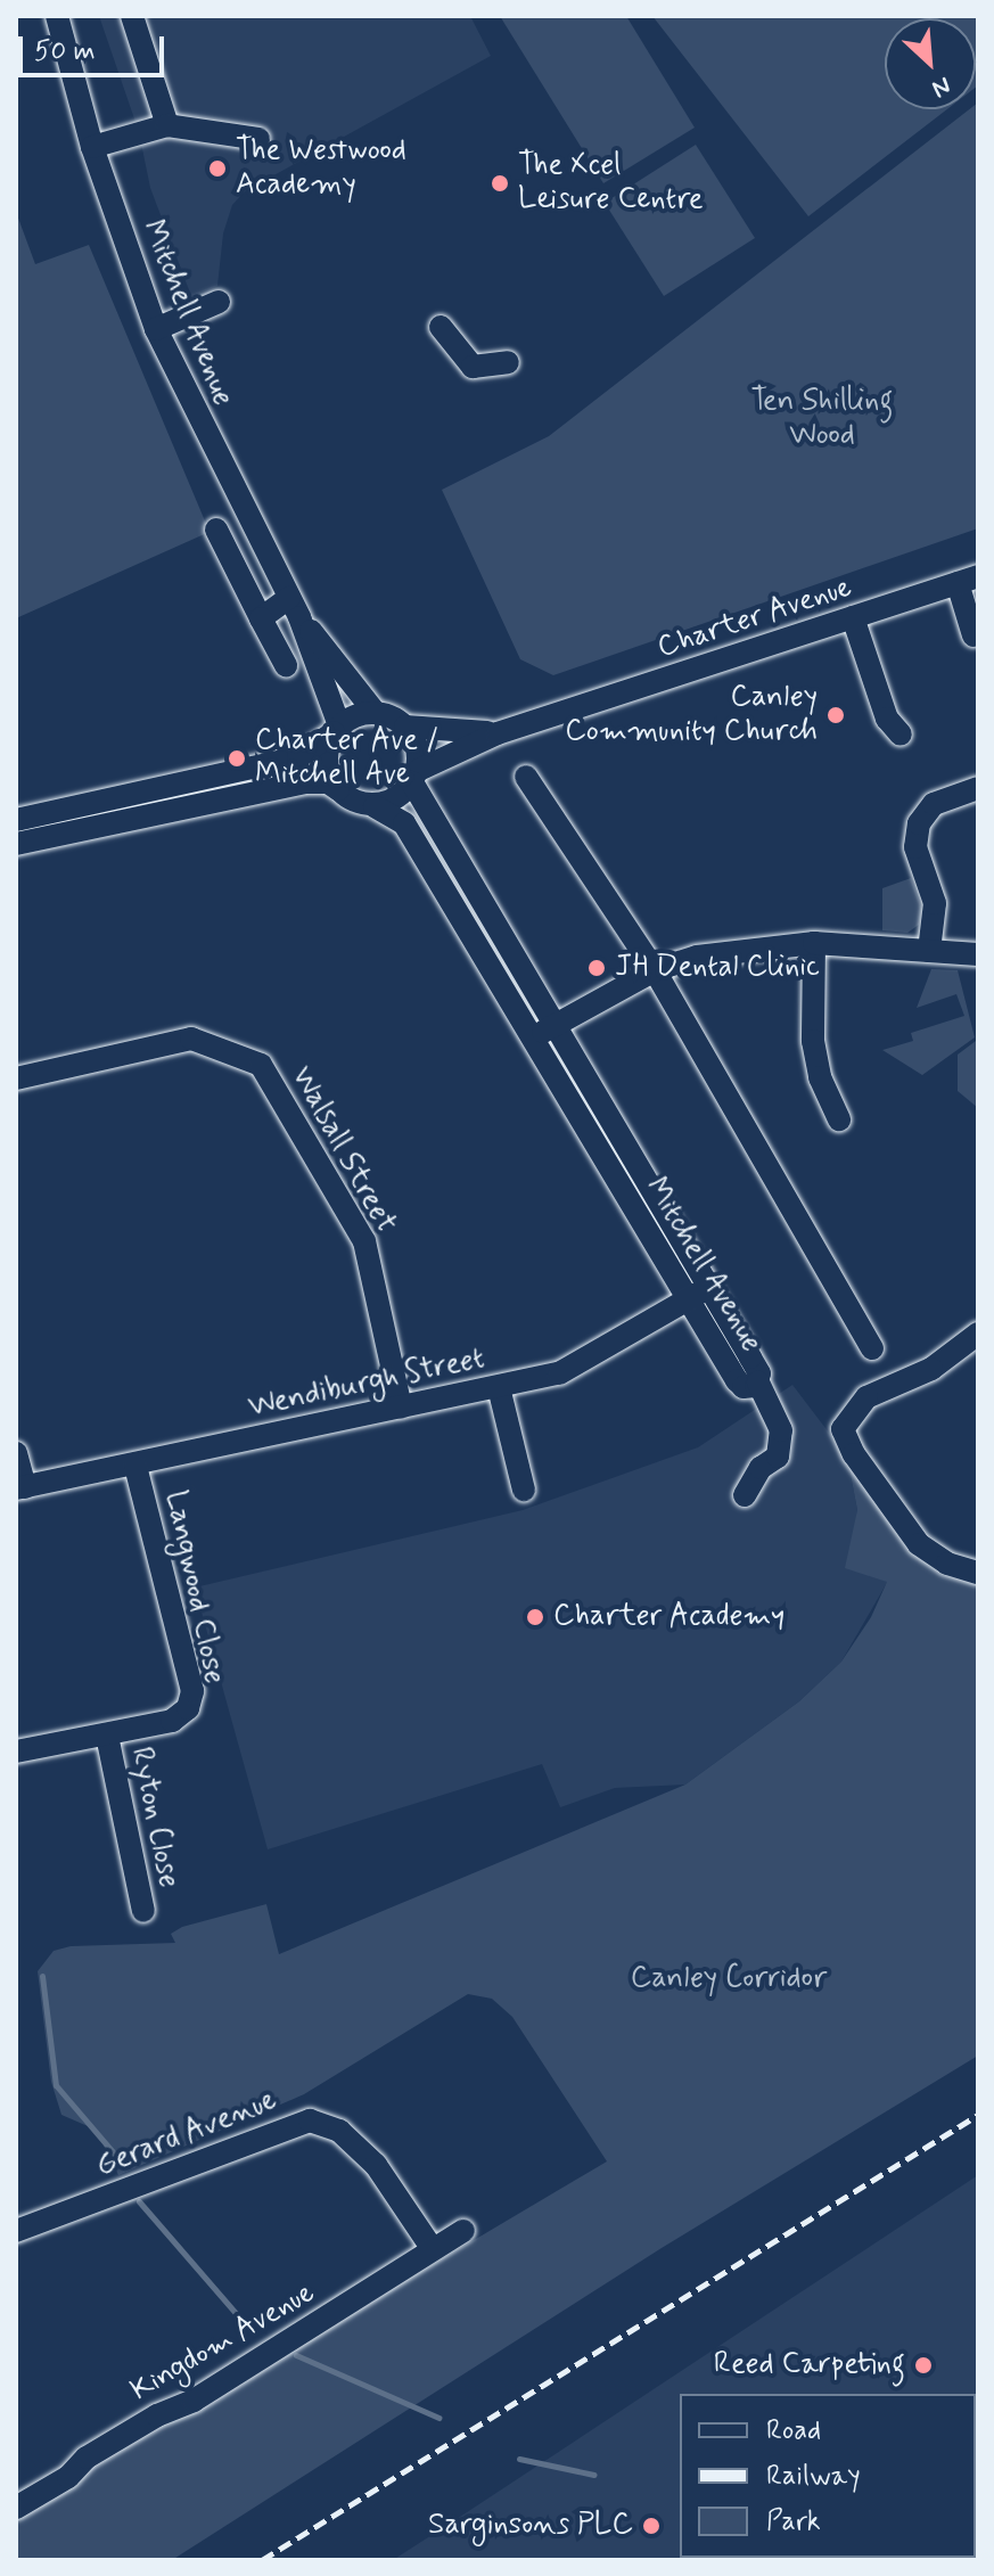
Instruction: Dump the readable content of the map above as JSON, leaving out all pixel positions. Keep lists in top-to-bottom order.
{
  "streets": {
    "street": [
      "Mitchell Avenue",
      "Charter Avenue",
      "Walsall Street",
      "Wendiburgh Street",
      "Langwood Close",
      "Ryton Close",
      "Gerard Avenue",
      "Kingdom Avenue"
    ]
  },
  "crossings": [
    ["Mitchell Avenue", "Charter Avenue"],
    ["Mitchell Avenue", "Wendiburgh Street"],
    ["Walsall Street", "Wendiburgh Street"],
    ["Wendiburgh Street", "Langwood Close"],
    ["Langwood Close", "Ryton Close"],
    ["Gerard Avenue", "Kingdom Avenue"]
  ],
  "parks": ["Ten Shilling Wood", "Canley Corridor"],
  "places": [
    "The Westwood Academy",
    "The Xcel Leisure Centre",
    "Canley Community Church",
    "Charter Ave / Mitchell Ave",
    "JH Dental Clinic",
    "Charter Academy",
    "Reed Carpeting",
    "Sarginsons PLC"
  ],
  "legend": ["Road", "Railway", "Park"],
  "scale_bar": "50 m",
  "north": "bottom right"
}
